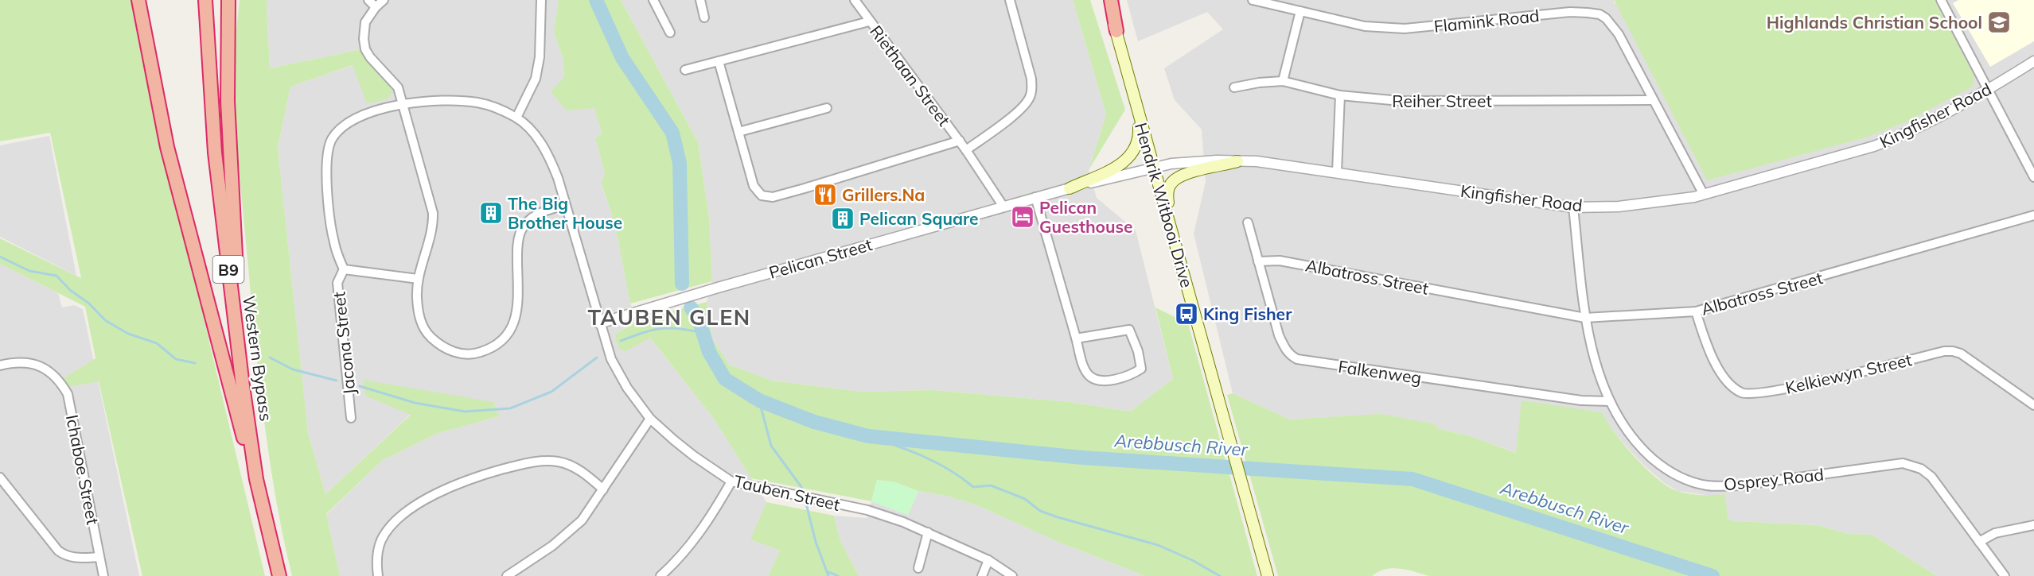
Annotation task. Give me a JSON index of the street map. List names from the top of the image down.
{
  "streets": {
    "highway": ["B9", "Western Bypass"],
    "main road": ["Hendrik Witbooi Drive"],
    "street": [
      "Flamink Road",
      "Riethaan Street",
      "Reiher Street",
      "Kingfisher Road",
      "Pelican Street",
      "Albatross Street",
      "Jacona Street",
      "Falkenweg",
      "Kelkiewyn Street",
      "Ichaboe Street",
      "Osprey Road",
      "Tauben Street"
    ]
  },
  "crossings": [
    ["Flamink Road", "Reiher Street"],
    ["Flamink Road", "Kingfisher Road"],
    ["Riethaan Street", "Pelican Street"],
    ["Kingfisher Road", "Hendrik Witbooi Drive"],
    ["Kingfisher Road", "Pelican Street"],
    ["Kingfisher Road", "Osprey Road"],
    ["Hendrik Witbooi Drive", "Pelican Street"],
    ["Pelican Street", "Tauben Street"],
    ["Albatross Street", "Falkenweg"],
    ["Albatross Street", "Kelkiewyn Street"],
    ["Albatross Street", "Osprey Road"],
    ["Jacona Street", "Tauben Street"],
    ["Falkenweg", "Osprey Road"]
  ],
  "districts": ["TAUBEN GLEN"],
  "water": ["Arebbusch River"],
  "places": {
    "school or university": ["Highlands Christian School"],
    "restaurant": ["Grillers.Na"],
    "building": ["The Big Brother House", "Pelican Square"],
    "hotel": ["Pelican Guesthouse"],
    "bus stop": ["King Fisher"]
  }
}
